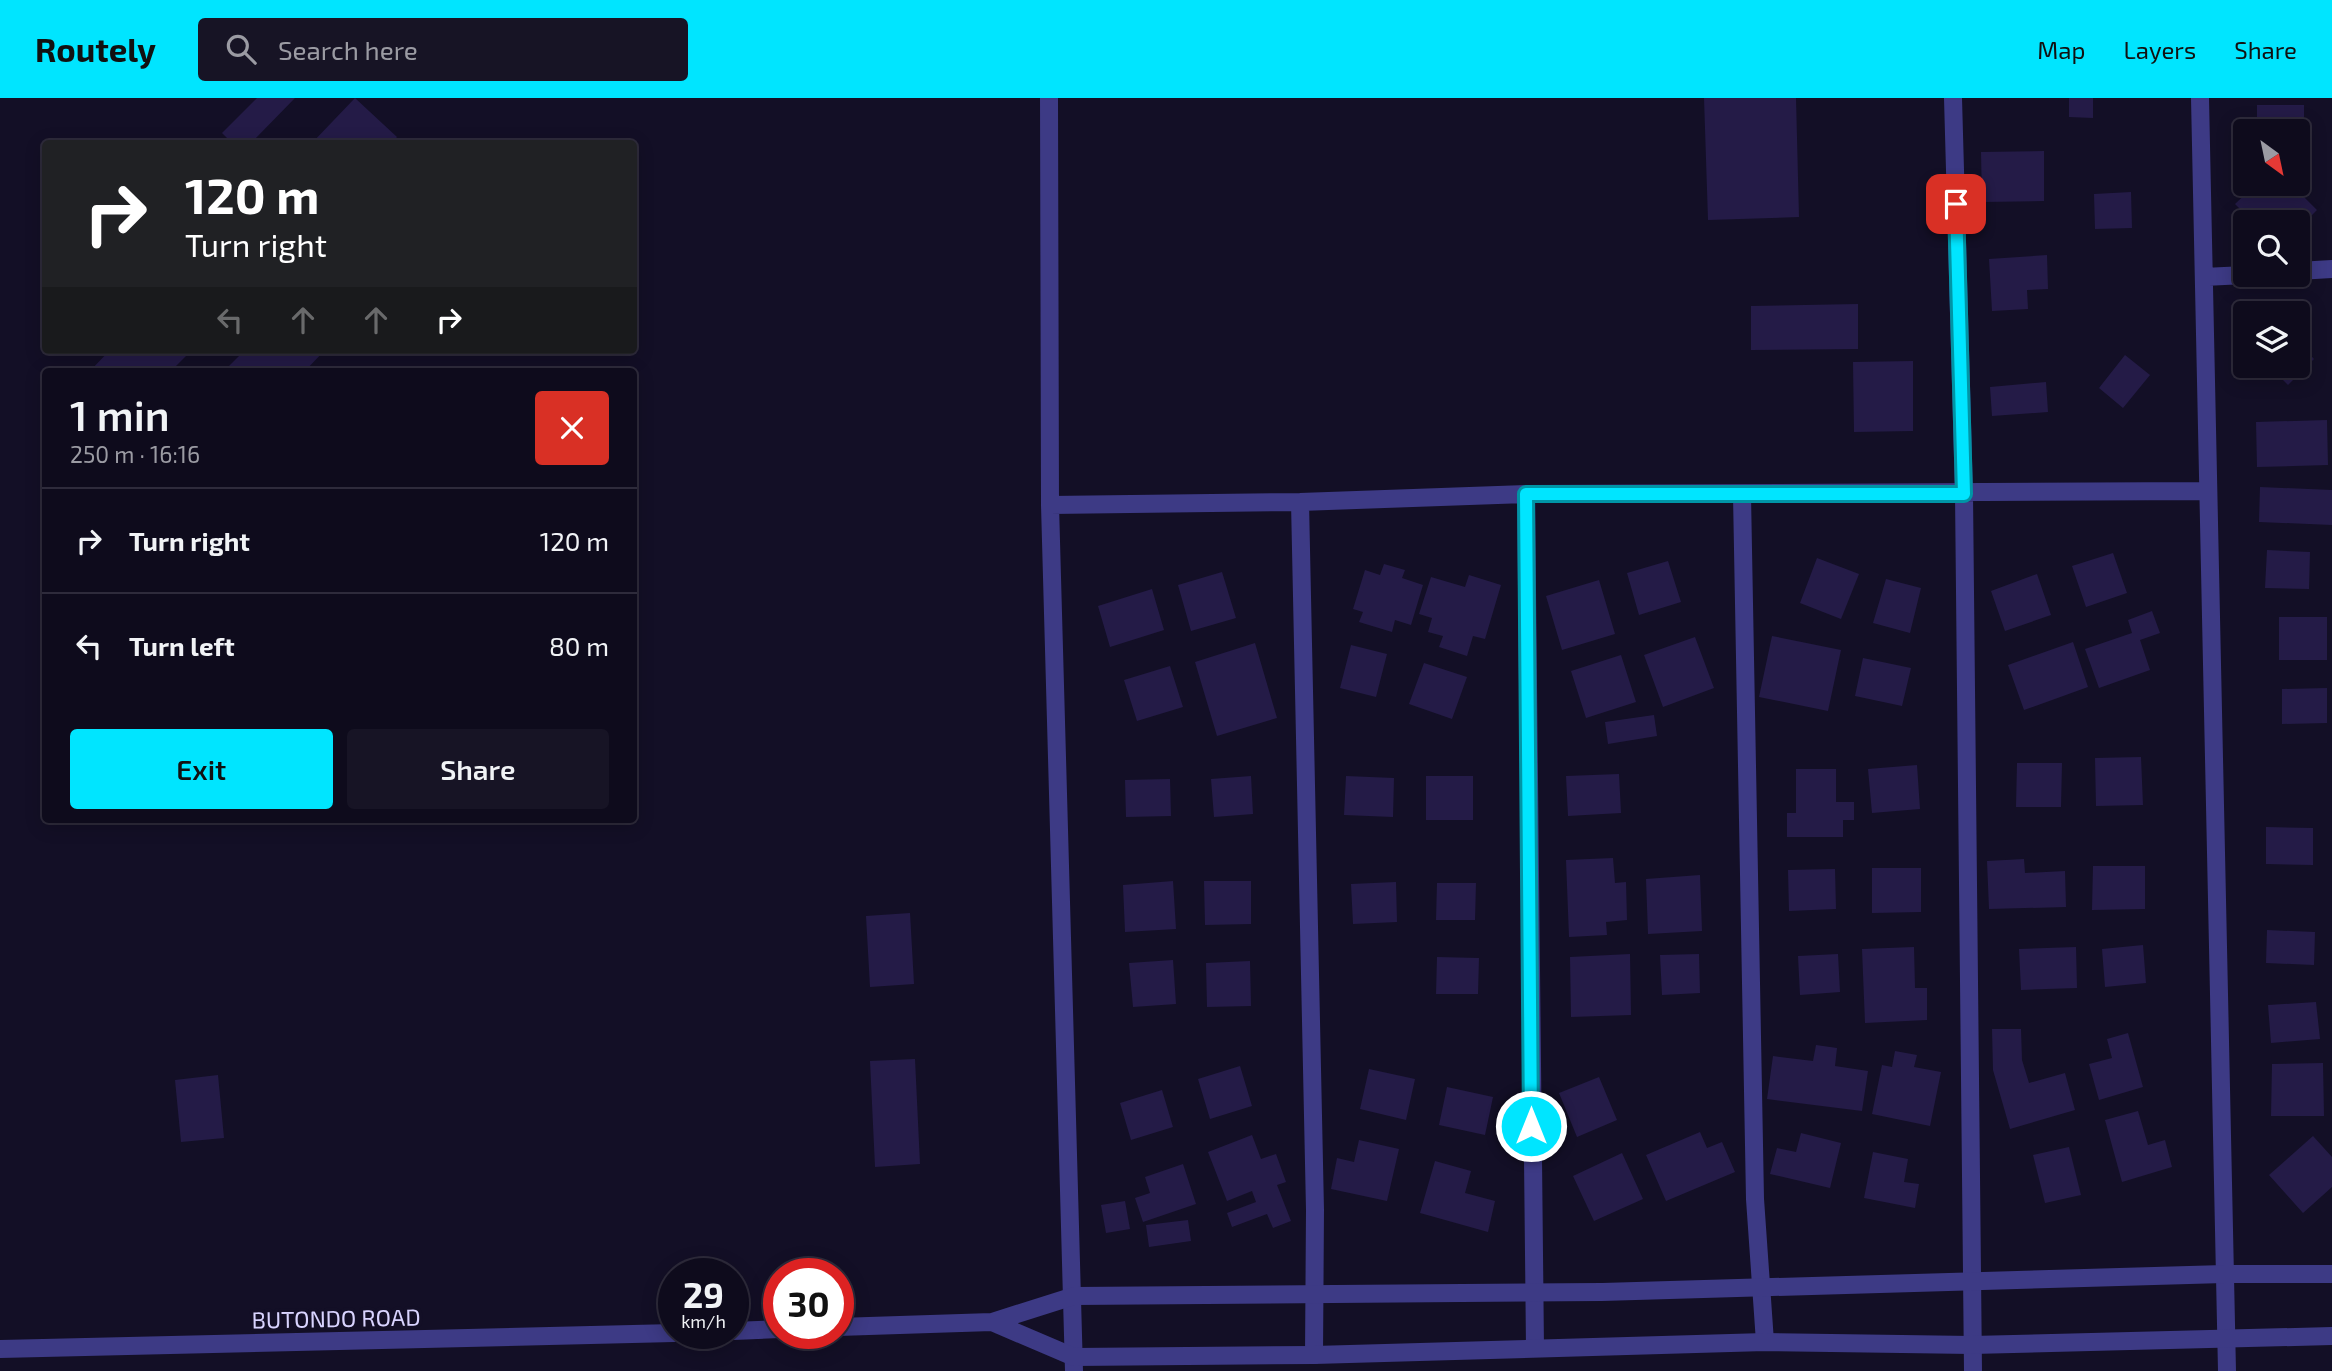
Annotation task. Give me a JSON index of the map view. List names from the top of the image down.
{
  "streets": {
    "street": ["BUTONDO ROAD"]
  },
  "north": "bottom right",
  "page": {
    "header": "Routely",
    "search": "Search here",
    "nav": ["Map", "Layers", "Share"],
    "turn": ["120 m", "Turn right"],
    "heading": ["1 min", "250 m · 16:16"],
    "list": [
      {
        "name": "Turn right",
        "value": "120 m"
      },
      {
        "name": "Turn left",
        "value": "80 m"
      }
    ],
    "buttons": ["Exit", "Share"],
    "speed": "29 km/h",
    "limit": "30"
  }
}
